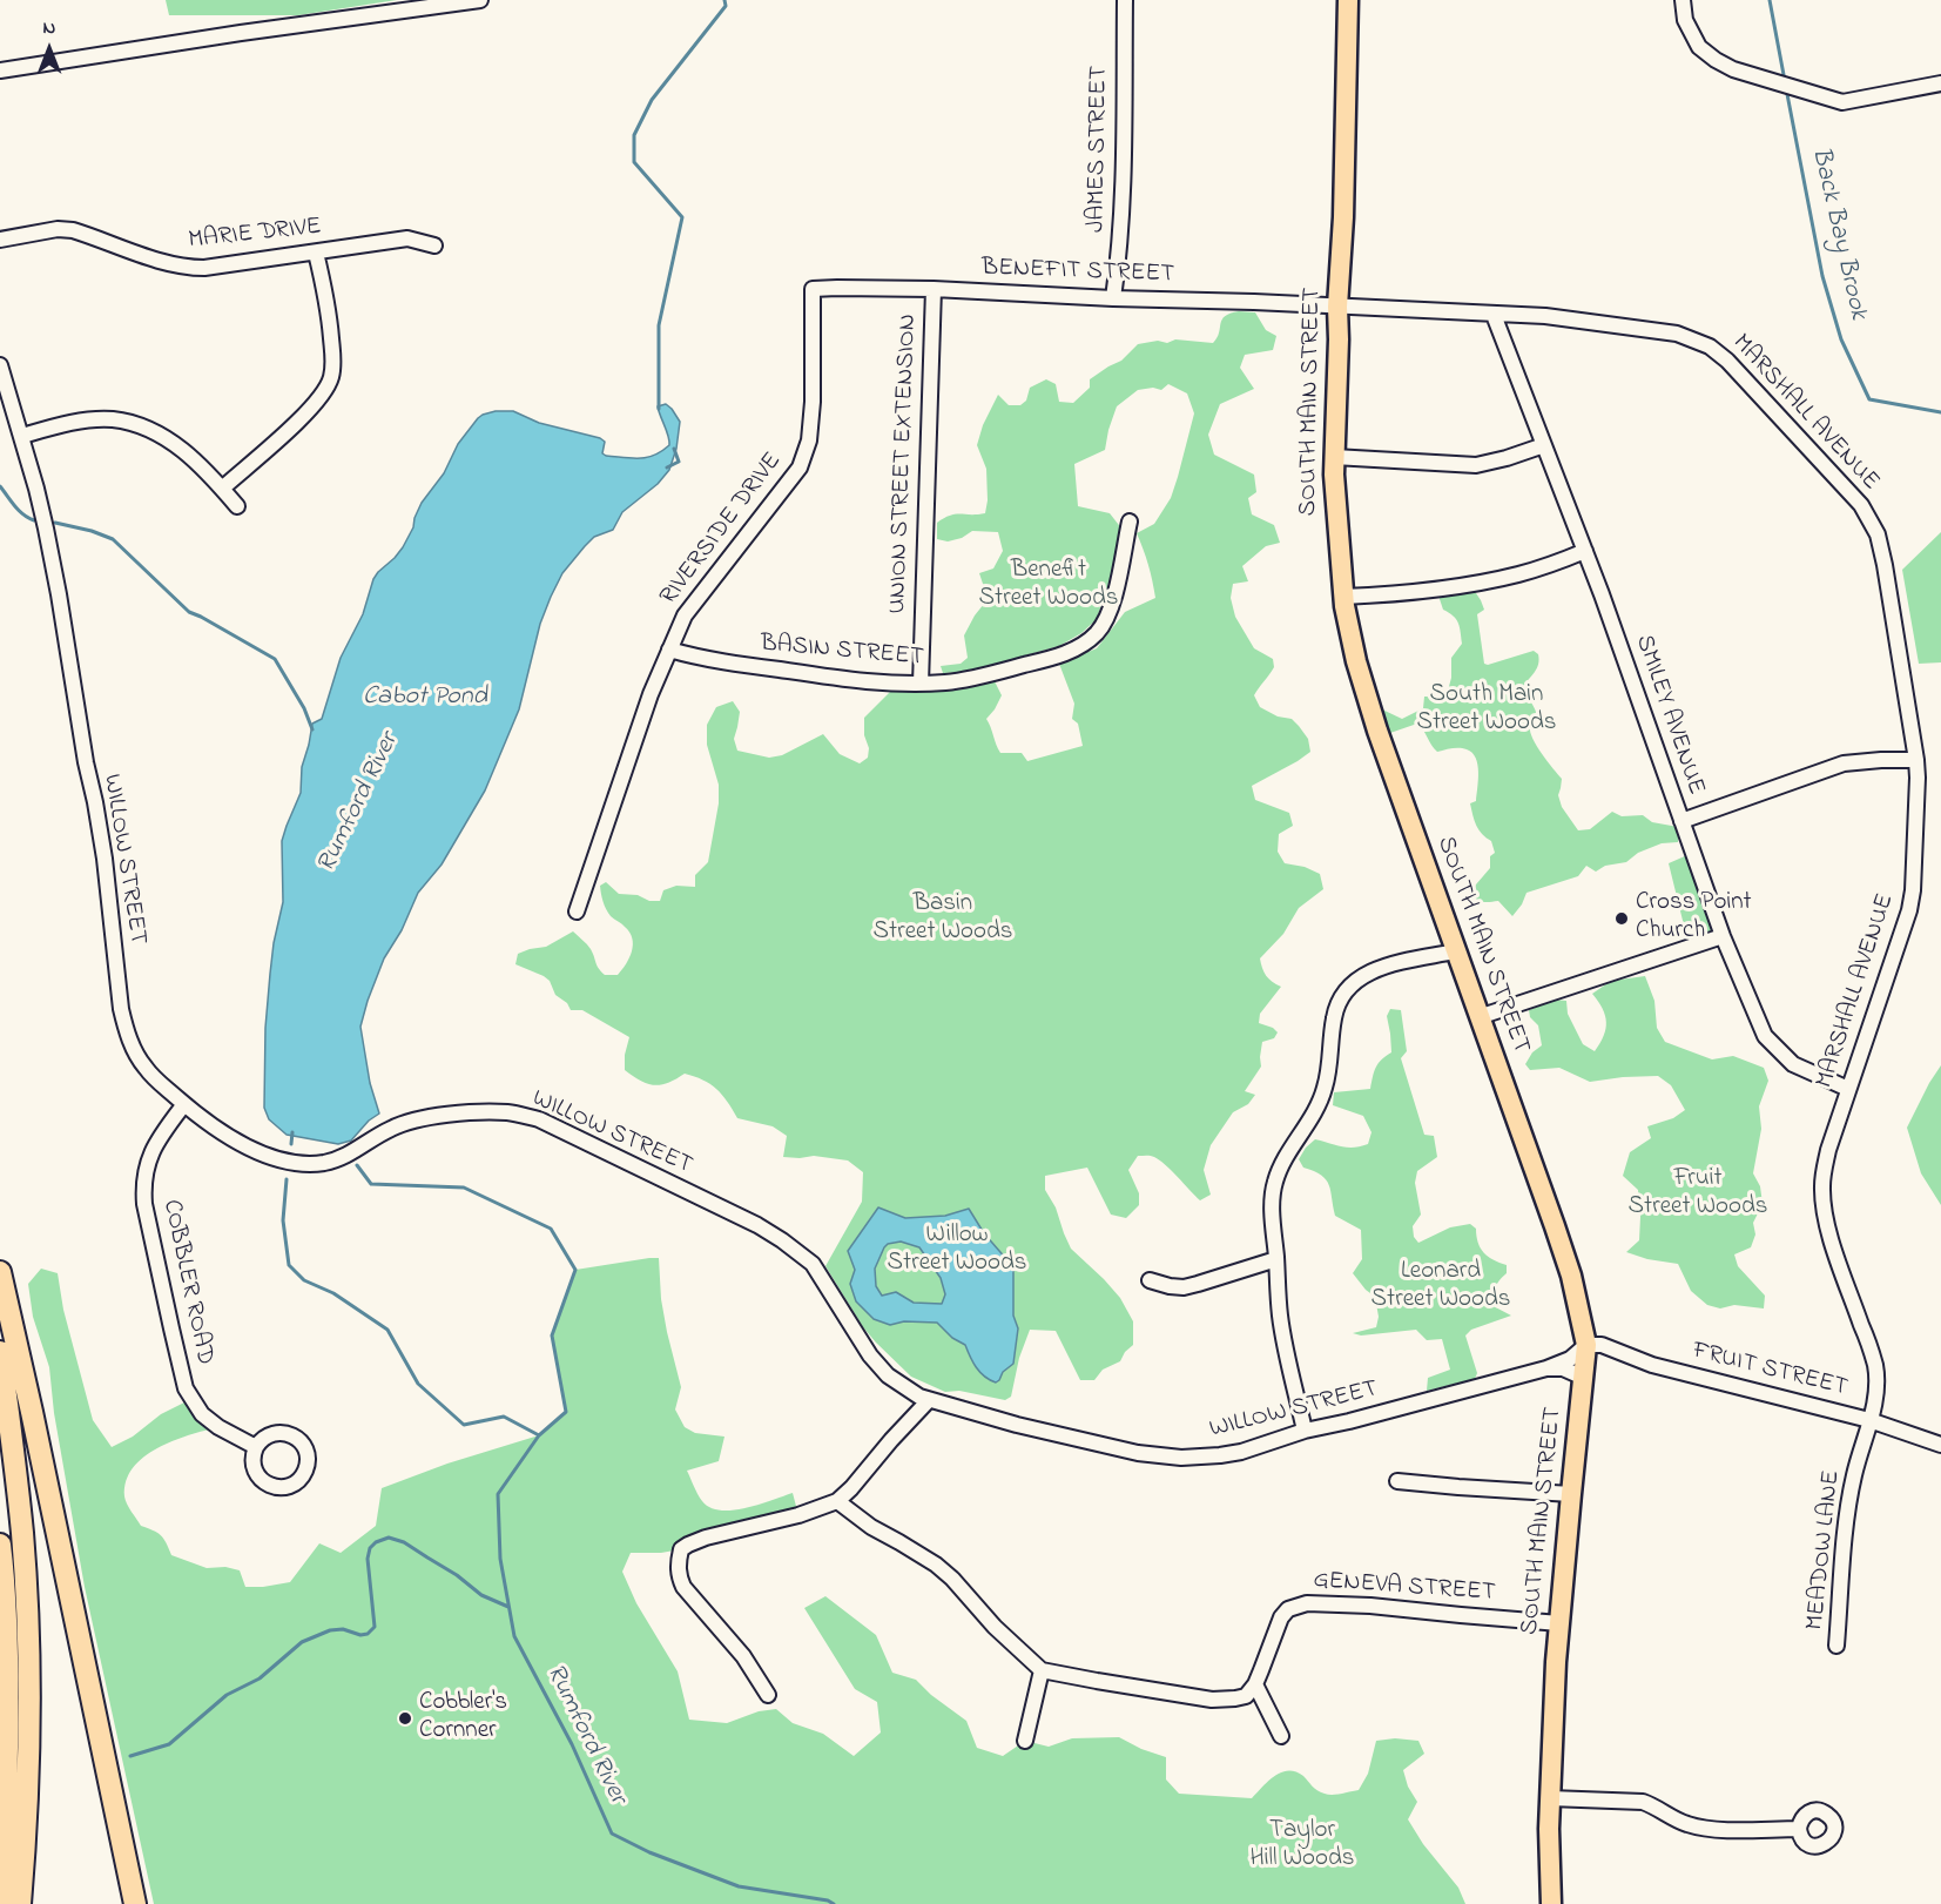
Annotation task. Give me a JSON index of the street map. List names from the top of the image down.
{
  "streets": {
    "main road": ["SOUTH MAIN STREET"],
    "street": [
      "JAMES STREET",
      "MARIE DRIVE",
      "BENEFIT STREET",
      "MARSHALL AVENUE",
      "UNION STREET EXTENSION",
      "RIVERSIDE DRIVE",
      "BASIN STREET",
      "SMILEY AVENUE",
      "WILLOW STREET",
      "COBBLER ROAD",
      "FRUIT STREET",
      "MEADOW LANE",
      "GENEVA STREET"
    ]
  },
  "crossings": [
    ["JAMES STREET", "BENEFIT STREET"],
    ["BENEFIT STREET", "SOUTH MAIN STREET"],
    ["BENEFIT STREET", "MARSHALL AVENUE"],
    ["BENEFIT STREET", "UNION STREET EXTENSION"],
    ["BENEFIT STREET", "RIVERSIDE DRIVE"],
    ["BENEFIT STREET", "SMILEY AVENUE"],
    ["SOUTH MAIN STREET", "WILLOW STREET"],
    ["SOUTH MAIN STREET", "FRUIT STREET"],
    ["SOUTH MAIN STREET", "GENEVA STREET"],
    ["MARSHALL AVENUE", "SMILEY AVENUE"],
    ["MARSHALL AVENUE", "FRUIT STREET"],
    ["MARSHALL AVENUE", "MEADOW LANE"],
    ["UNION STREET EXTENSION", "BASIN STREET"],
    ["RIVERSIDE DRIVE", "BASIN STREET"],
    ["WILLOW STREET", "COBBLER ROAD"],
    ["WILLOW STREET", "FRUIT STREET"],
    ["FRUIT STREET", "MEADOW LANE"]
  ],
  "water": ["Back Bay Brook", "Cabot Pond", "Rumford River"],
  "parks": [
    "Benefit Street Woods",
    "South Main Street Woods",
    "Basin Street Woods",
    "Fruit Street Woods",
    "Willow Street Woods",
    "Leonard Street Woods",
    "Taylor Hill Woods"
  ],
  "places": ["Cross Point Church", "Cobbler's Cornner"],
  "north": "top"
}
